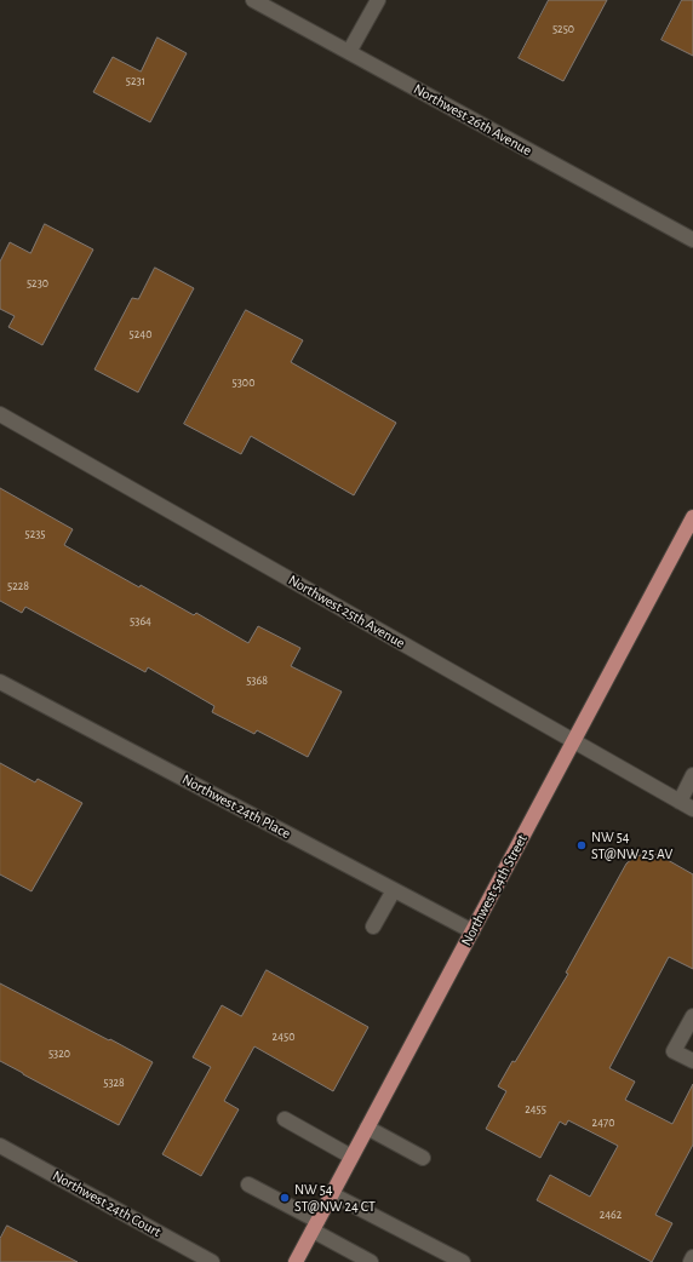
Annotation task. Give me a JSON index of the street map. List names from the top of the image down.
{
  "streets": {
    "main road": ["Northwest 54th Street"],
    "street": [
      "Northwest 26th Avenue",
      "Northwest 25th Avenue",
      "Northwest 24th Place",
      "Northwest 24th Court"
    ]
  },
  "crossings": [
    ["Northwest 25th Avenue", "Northwest 54th Street"],
    ["Northwest 24th Place", "Northwest 54th Street"]
  ],
  "places": ["NW 54 ST@NW 25 AV", "NW 54 ST@NW 24 CT"],
  "house_numbers": [
    "5250",
    "5231",
    "5230",
    "5240",
    "5300",
    "5235",
    "5228",
    "5364",
    "5368",
    "2450",
    "5320",
    "5328",
    "2455",
    "2470",
    "2462"
  ]
}
